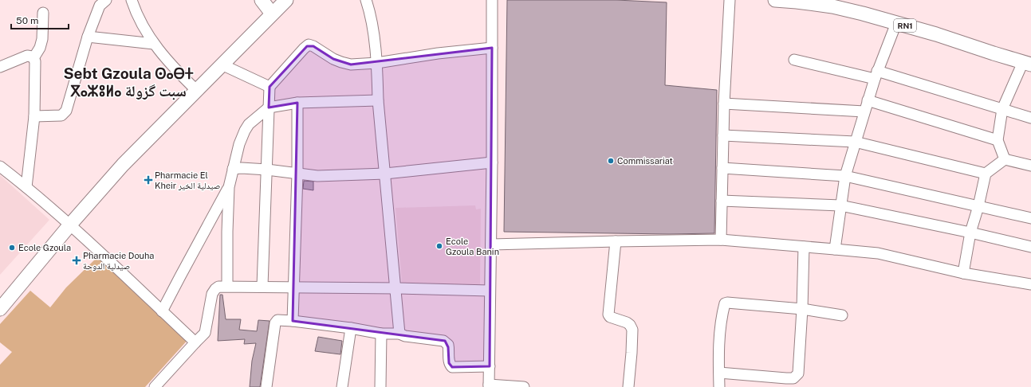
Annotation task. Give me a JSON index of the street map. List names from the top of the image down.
{
  "streets": {
    "main road": ["RN1"]
  },
  "districts": ["Sebt Gzoula ⵙⴰⴱⵜ ⴳⴰⵣⵓⵍⴰ سبت گزولة"],
  "places": {
    "other": ["Commissariat", "Ecole Gzoula Banin", "Ecole Gzoula"],
    "health": ["Pharmacie El Kheir صيدلية الخير", "Pharmacie Douha صيدلية الدوحة"]
  },
  "scale_bar": "50 m"
}
